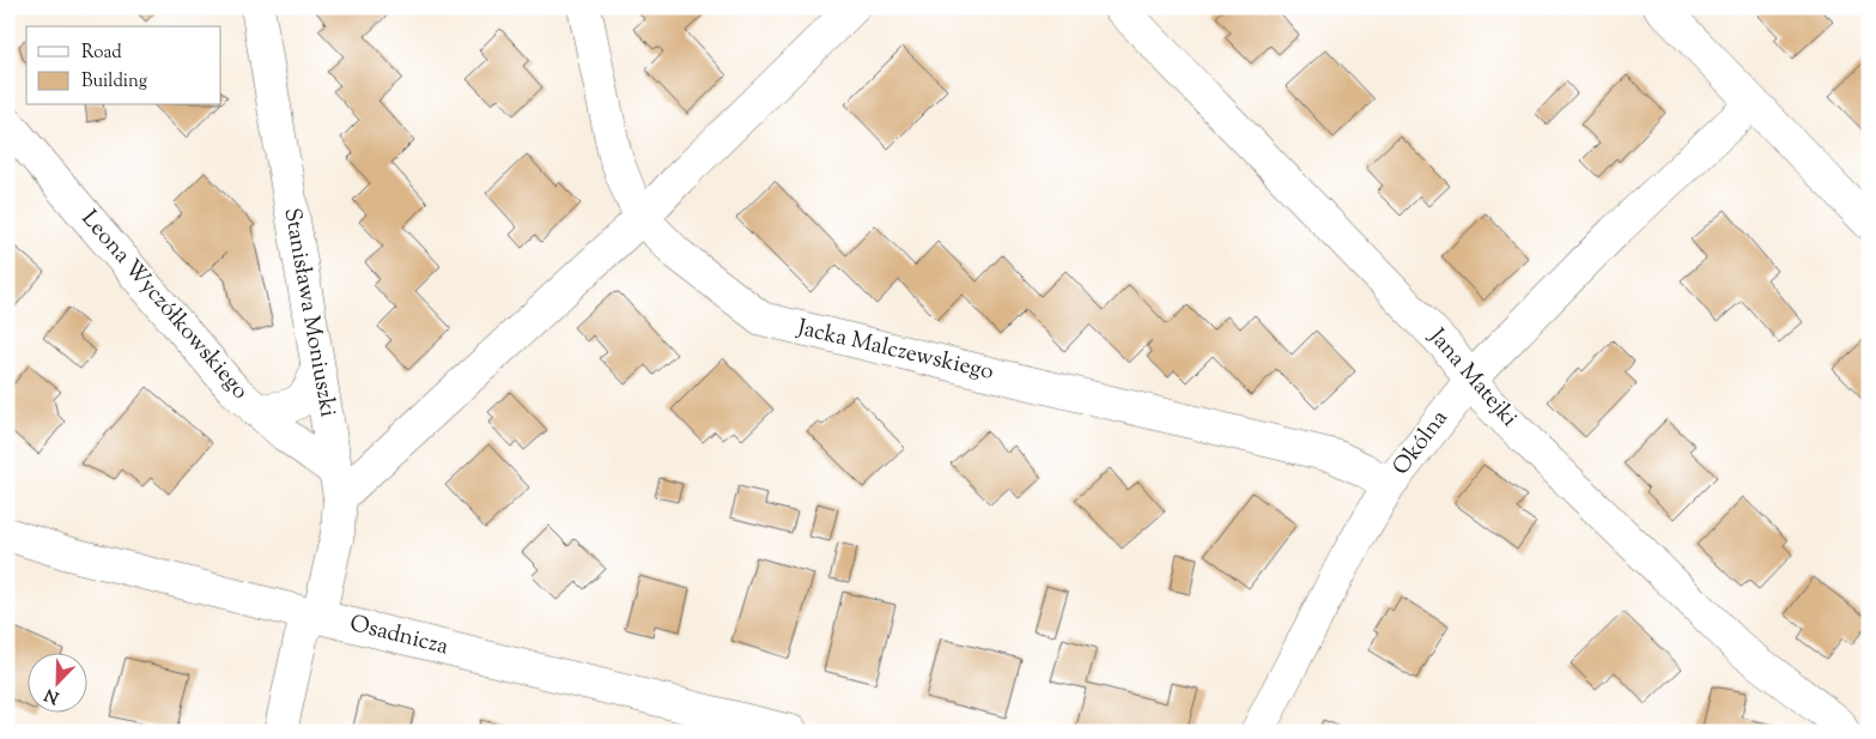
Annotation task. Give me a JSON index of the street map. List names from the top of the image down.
{
  "streets": {
    "street": [
      "Leona Wyczółkowskiego",
      "Stanisława Moniuszki",
      "Jacka Malczewskiego",
      "Jana Matejki",
      "Okólna",
      "Osadnicza"
    ]
  },
  "crossings": [
    ["Leona Wyczółkowskiego", "Stanisława Moniuszki"],
    ["Stanisława Moniuszki", "Osadnicza"],
    ["Jacka Malczewskiego", "Okólna"],
    ["Jana Matejki", "Okólna"]
  ],
  "legend": ["Road", "Building"],
  "north": "bottom left"
}
